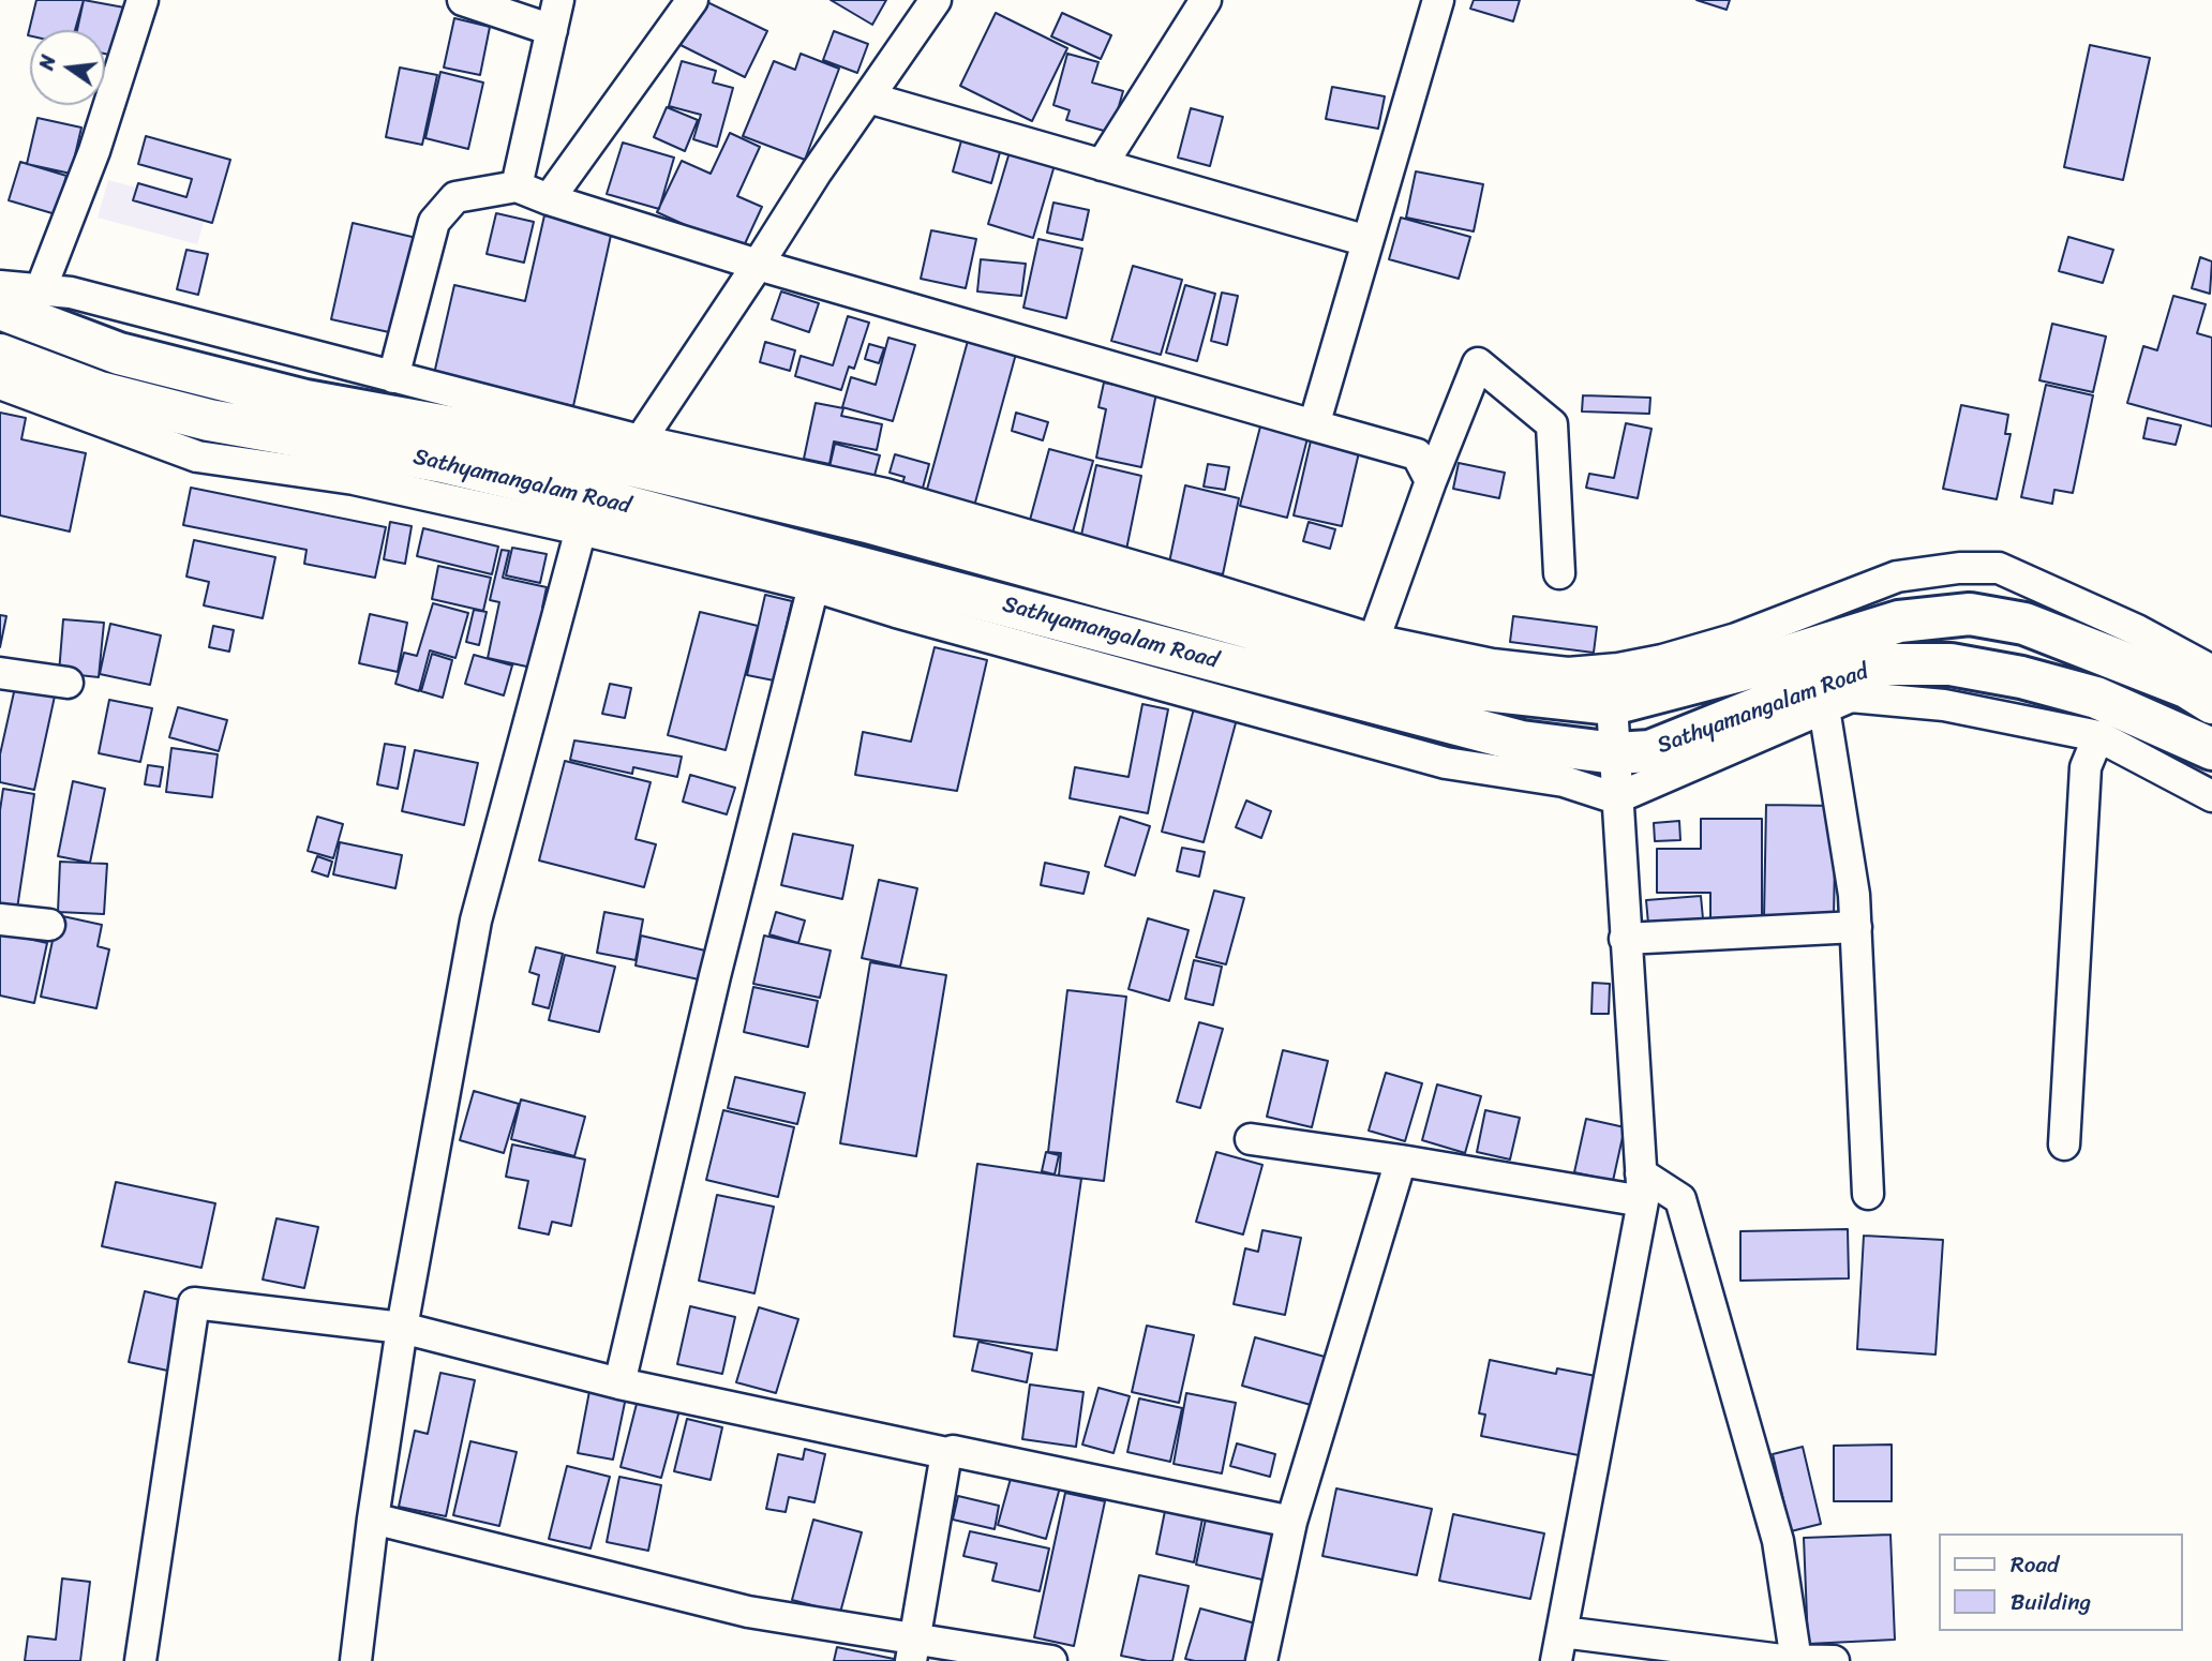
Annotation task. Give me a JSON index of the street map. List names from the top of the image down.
{
  "streets": {
    "highway": ["Sathyamangalam Road"]
  },
  "legend": ["Road", "Building"],
  "north": "left"
}
